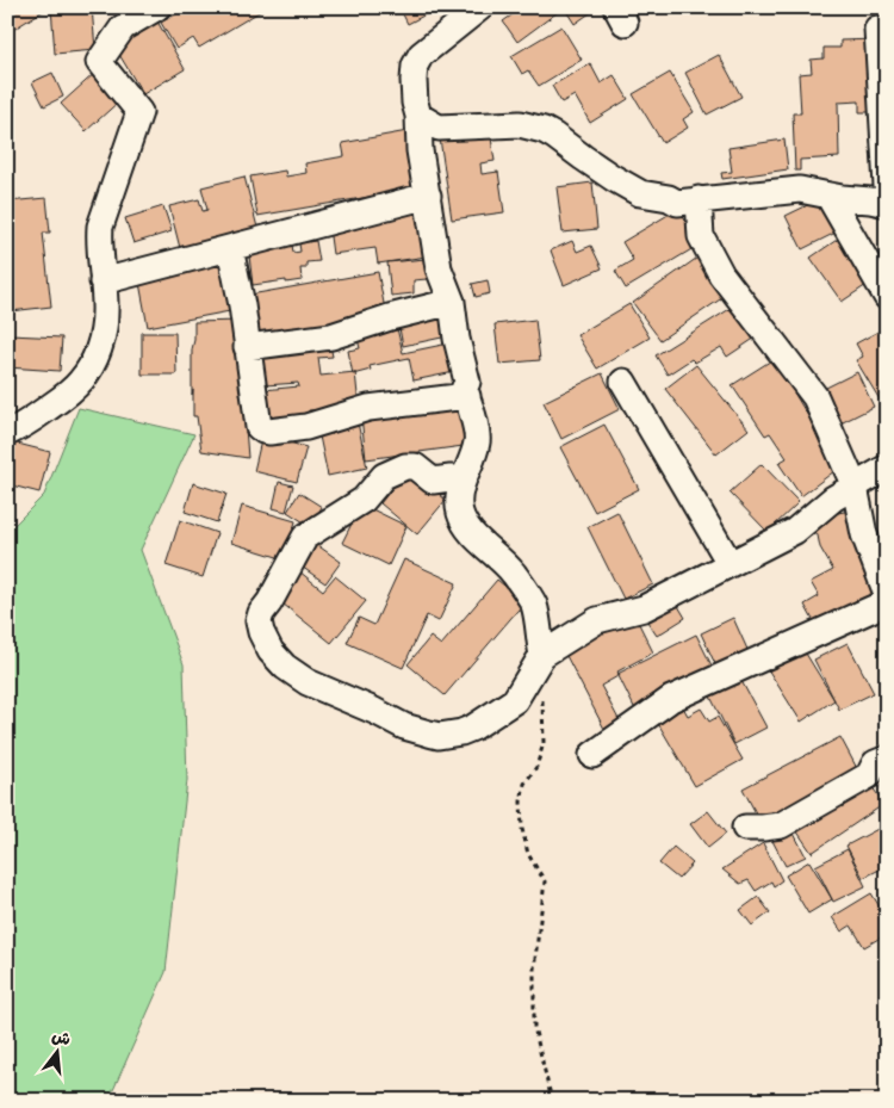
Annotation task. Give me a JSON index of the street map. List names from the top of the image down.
{
  "north": "top"
}
